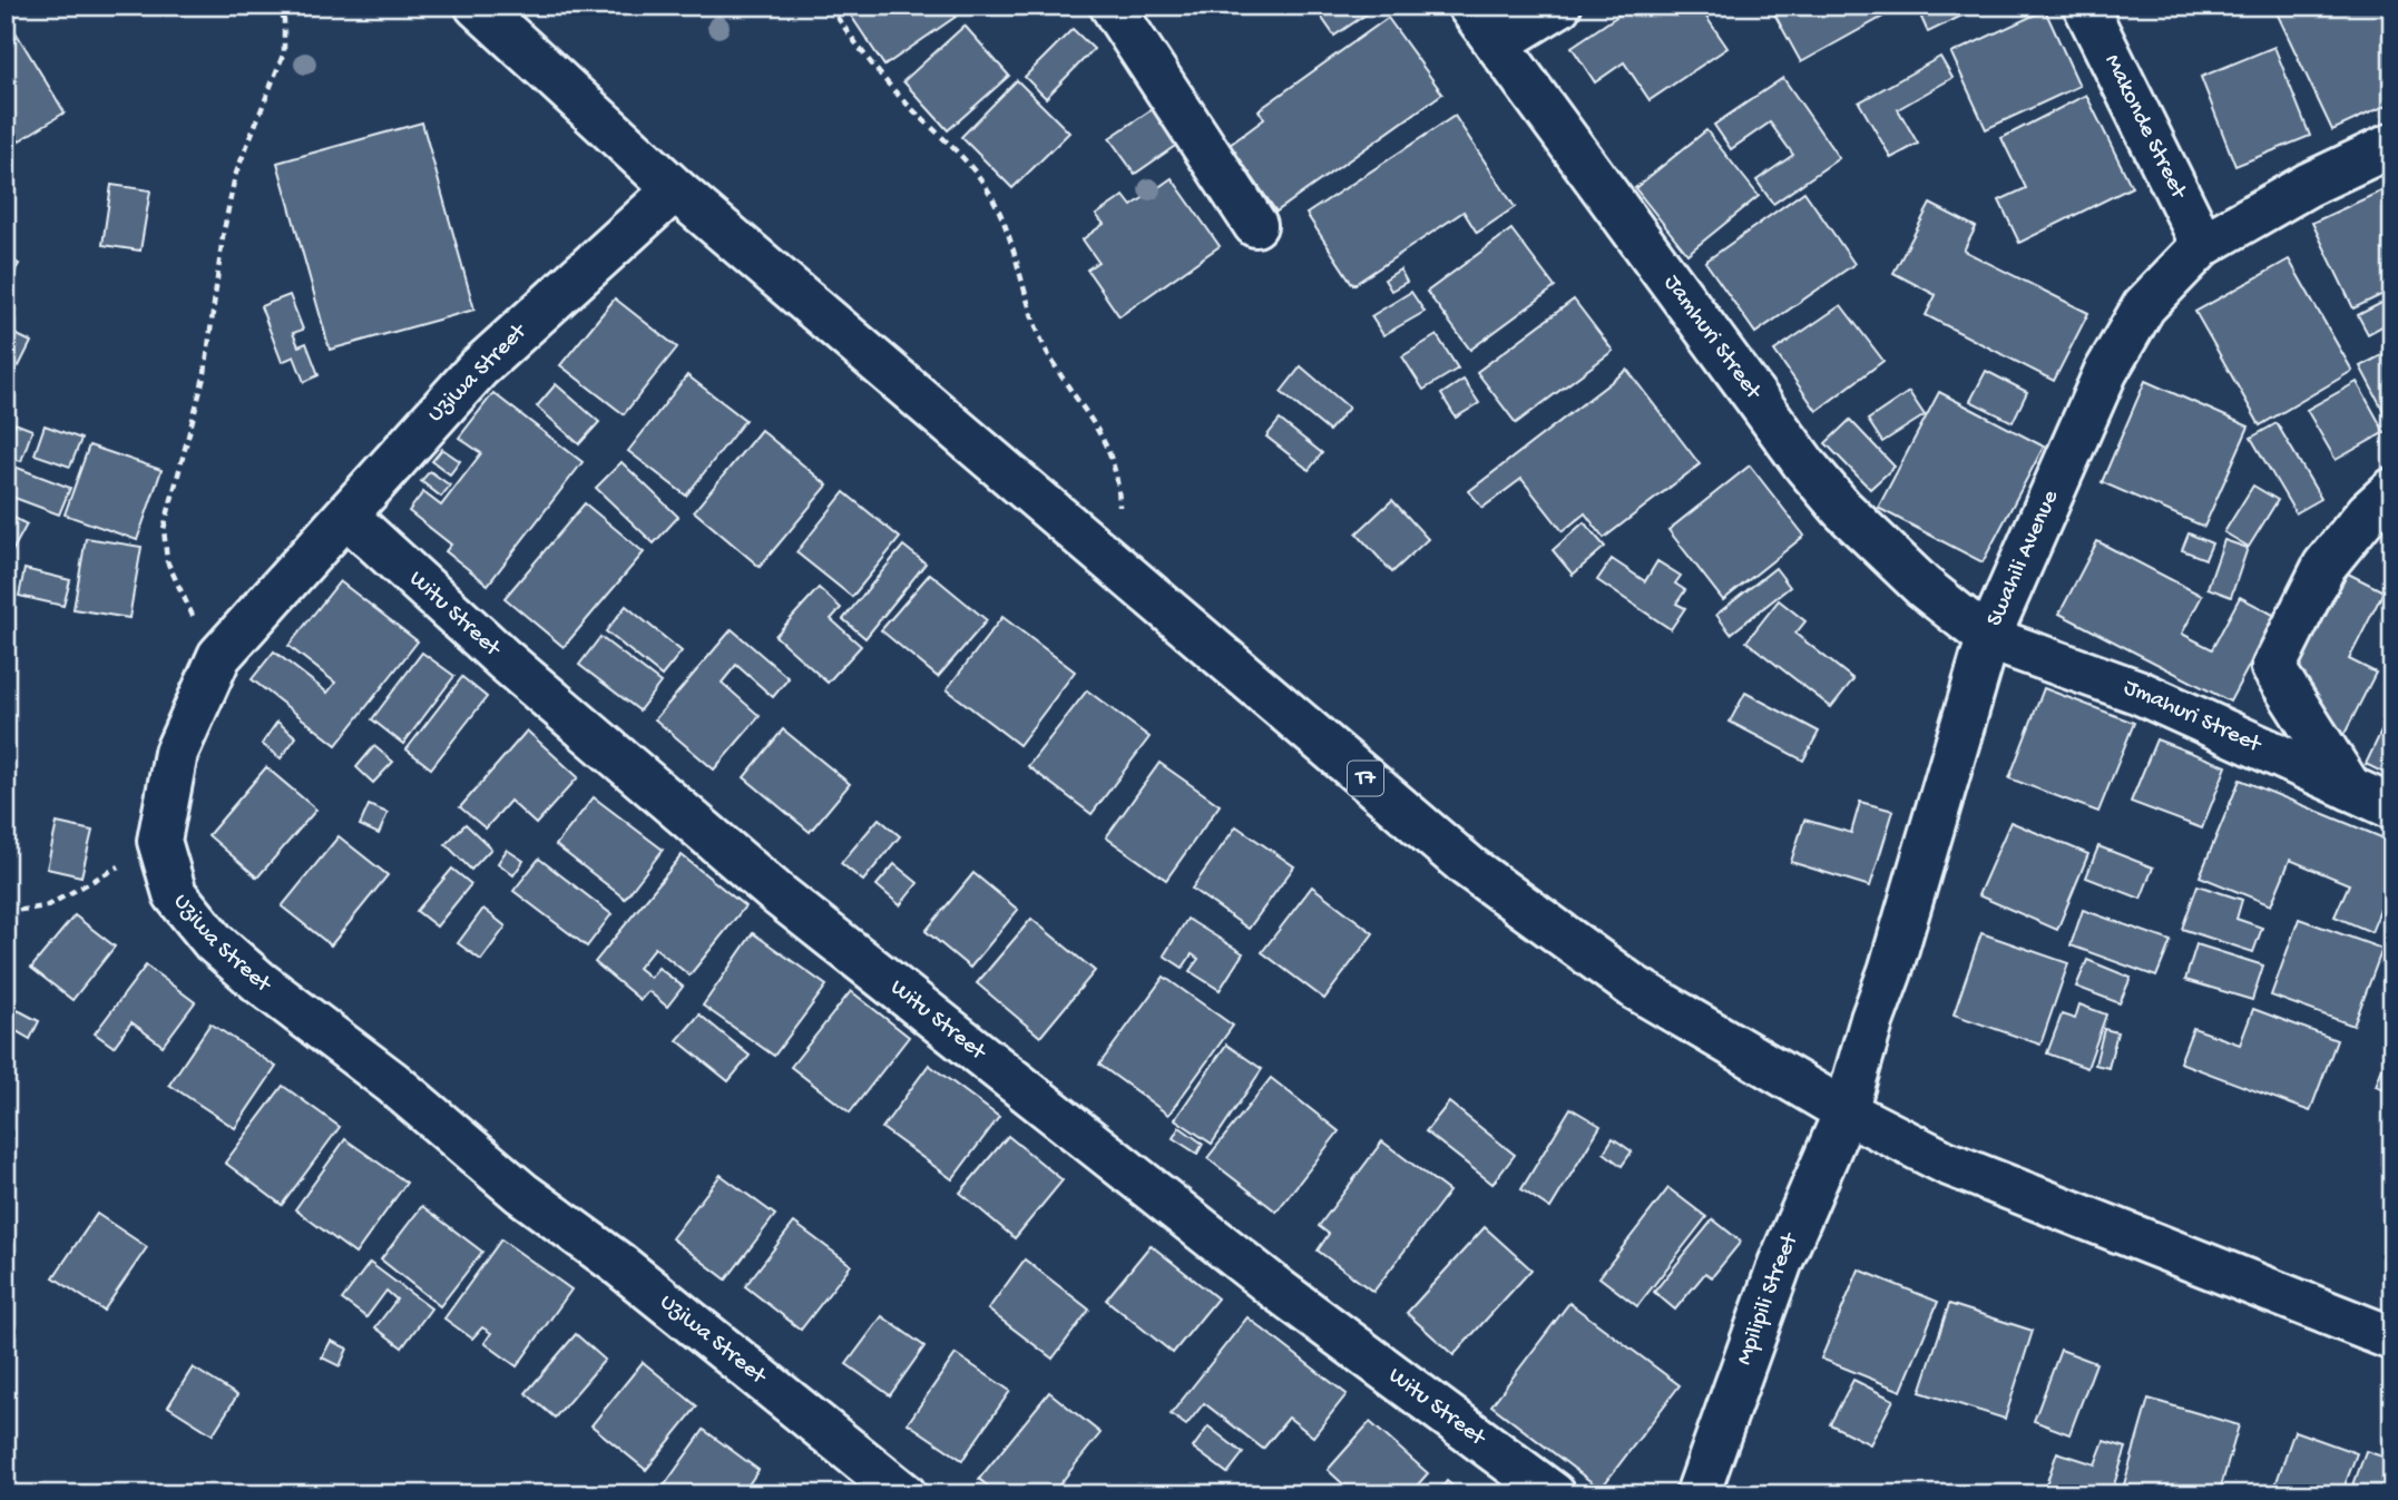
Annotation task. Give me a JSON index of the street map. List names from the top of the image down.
{
  "streets": {
    "main road": [
      "Makonde Street",
      "Jamhuri Street",
      "Uziwa Street",
      "Swahili Avenue",
      "Witu Street",
      "Jmahuri Street",
      "T7",
      "Mpilipili Street"
    ]
  },
  "crossings": [
    ["Makonde Street", "Swahili Avenue"],
    ["Jamhuri Street", "Swahili Avenue"],
    ["Jamhuri Street", "Jmahuri Street"],
    ["Uziwa Street", "Witu Street"],
    ["Uziwa Street", "T7"],
    ["Swahili Avenue", "Jmahuri Street"],
    ["Swahili Avenue", "T7"],
    ["Swahili Avenue", "Mpilipili Street"],
    ["T7", "Mpilipili Street"]
  ]
}
